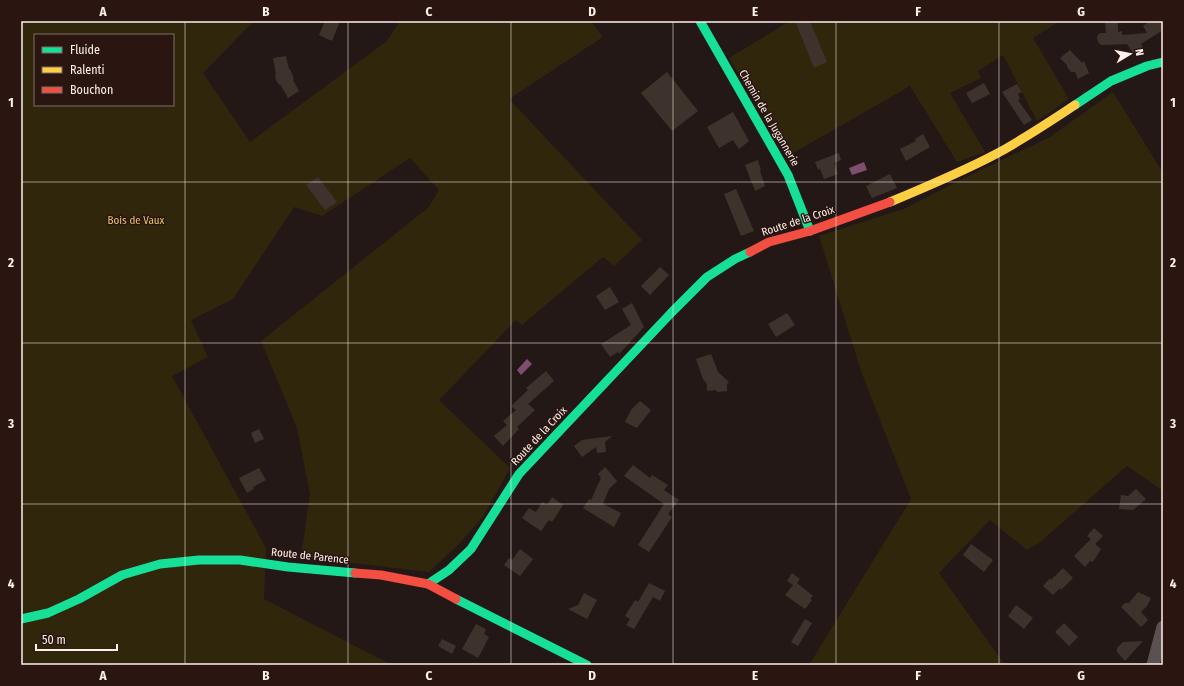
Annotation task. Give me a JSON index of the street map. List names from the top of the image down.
{
  "streets": {
    "street": ["Chemin de la Jugannerie", "Route de la Croix", "Route de Parence"]
  },
  "crossings": [
    ["Chemin de la Jugannerie", "Route de la Croix"],
    ["Route de la Croix", "Route de Parence"]
  ],
  "parks": ["Bois de Vaux"],
  "legend": ["Fluide", "Ralenti", "Bouchon"],
  "scale_bar": "50 m",
  "north": "right",
  "grid": {
    "columns": [
      "A",
      "B",
      "C",
      "D",
      "E",
      "F",
      "G"
    ],
    "rows": [
      "1",
      "2",
      "3",
      "4"
    ]
  }
}
